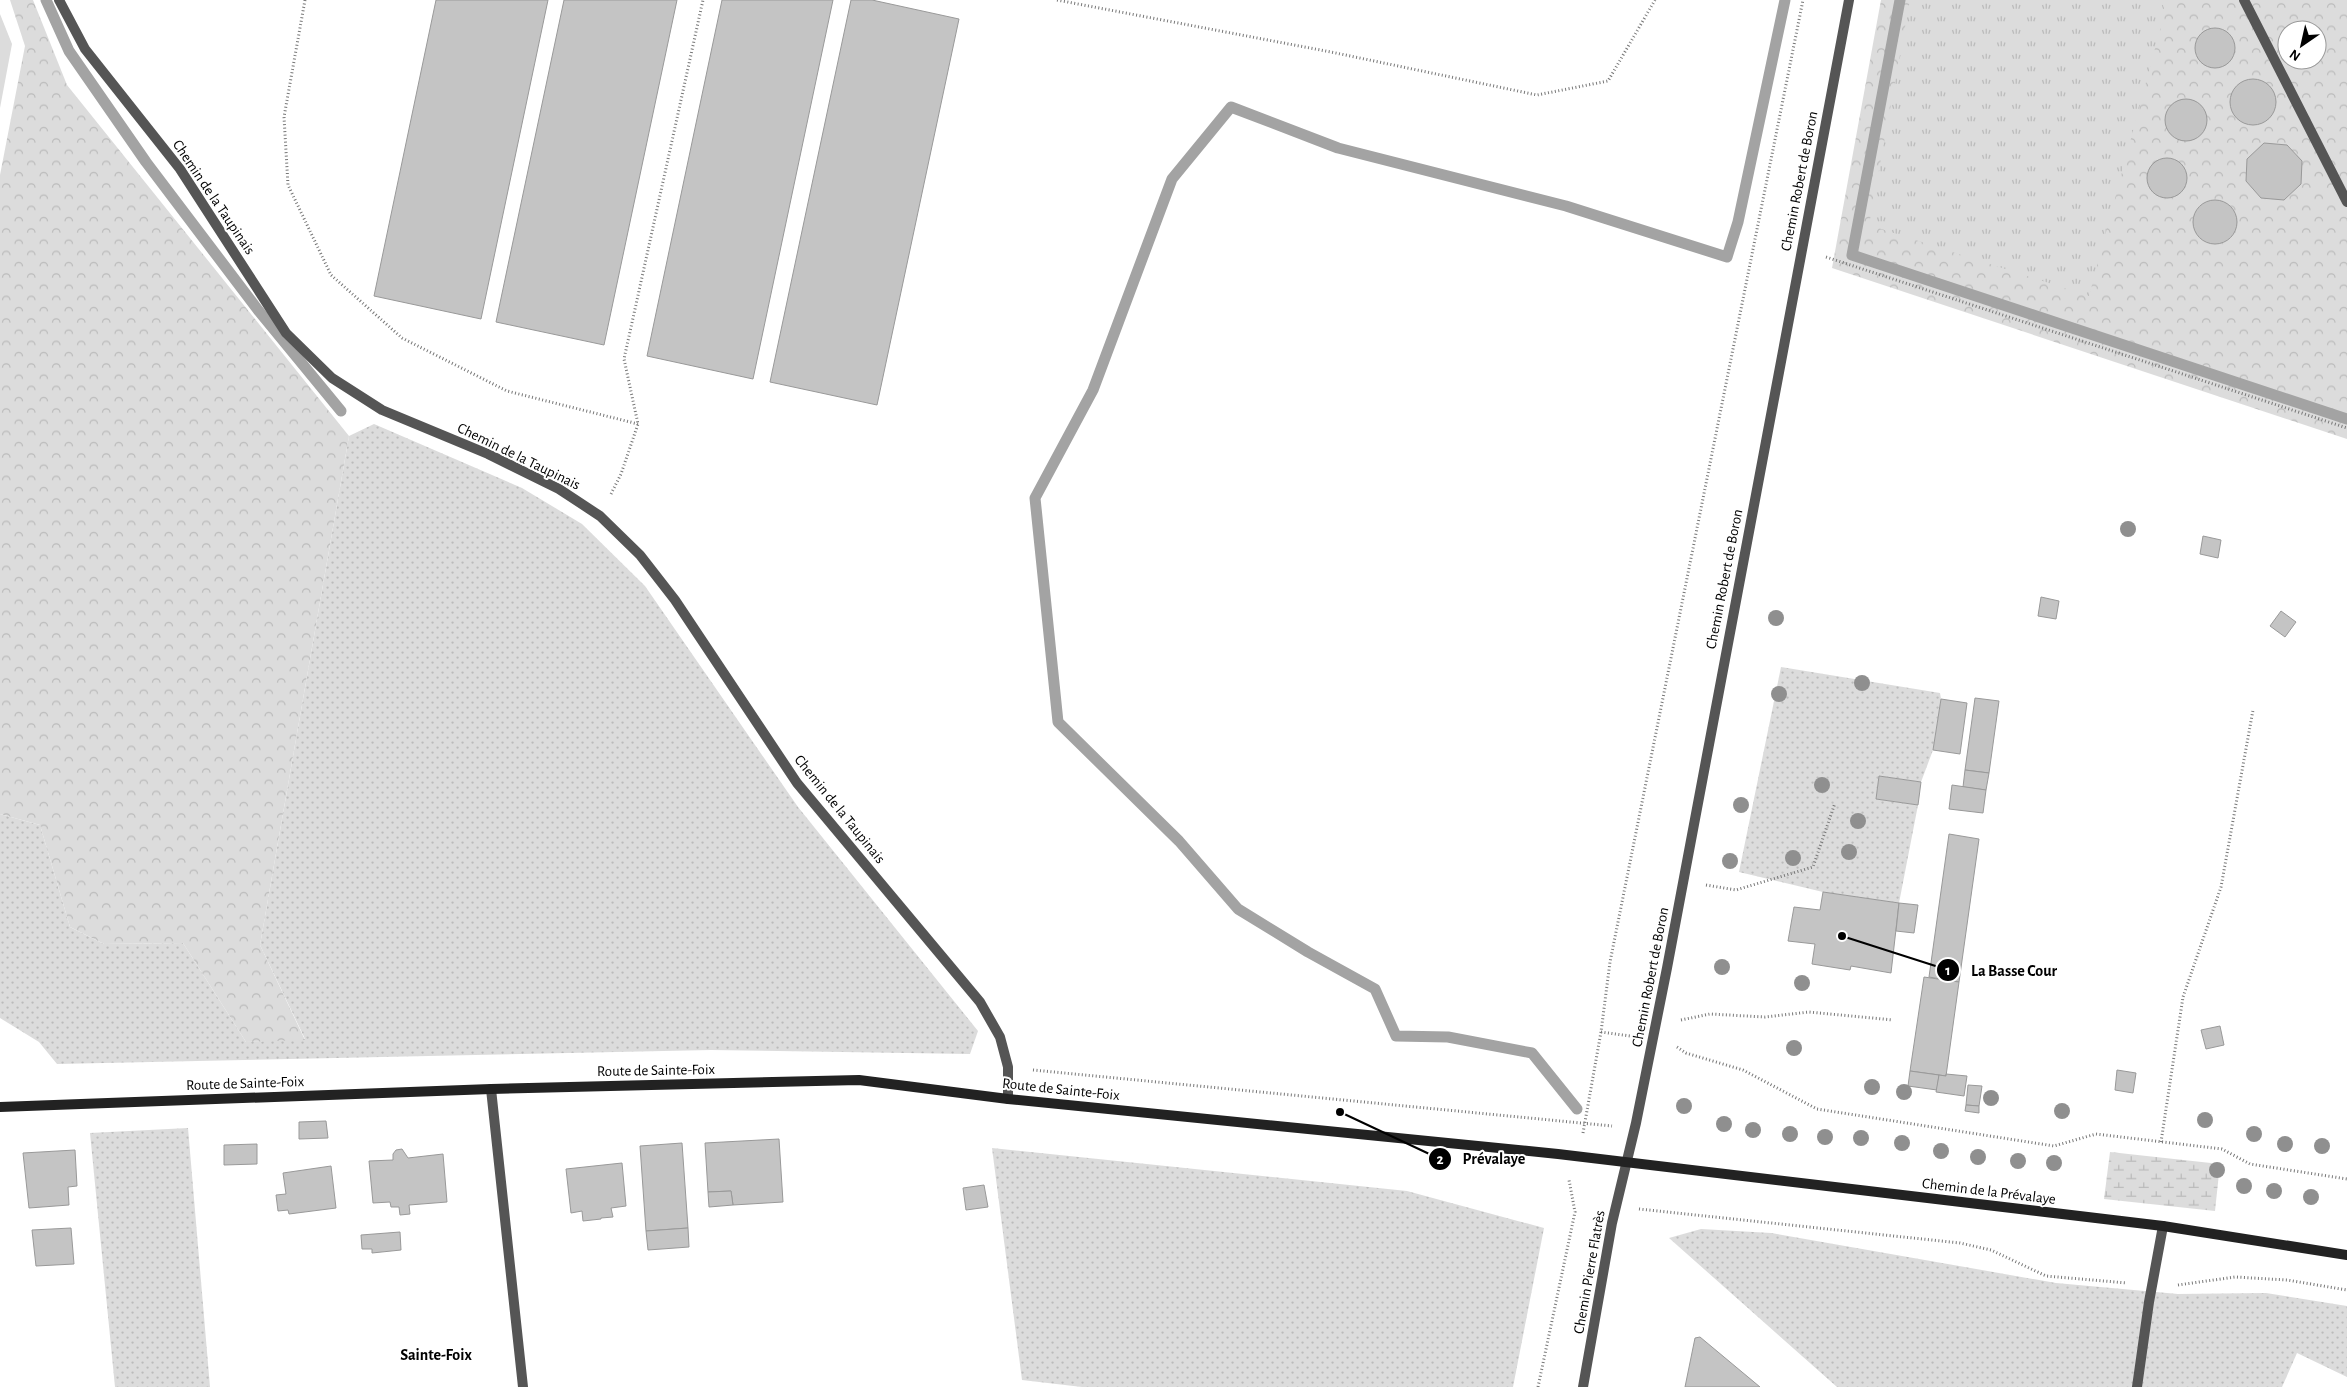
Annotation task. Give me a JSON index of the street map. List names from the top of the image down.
{
  "streets": {
    "street": [
      "Chemin Robert de Boron",
      "Chemin de la Taupinais",
      "Route de Sainte-Foix",
      "Chemin de la Prévalaye",
      "Chemin Pierre Flatrès"
    ]
  },
  "crossings": [
    ["Chemin Robert de Boron", "Route de Sainte-Foix"],
    ["Chemin Robert de Boron", "Chemin de la Prévalaye"],
    ["Chemin Robert de Boron", "Chemin Pierre Flatrès"],
    ["Chemin de la Taupinais", "Route de Sainte-Foix"],
    ["Route de Sainte-Foix", "Chemin de la Prévalaye"],
    ["Route de Sainte-Foix", "Chemin Pierre Flatrès"],
    ["Chemin de la Prévalaye", "Chemin Pierre Flatrès"]
  ],
  "districts": ["Sainte-Foix"],
  "places": ["La Basse Cour", "Prévalaye"],
  "north": "bottom left"
}
